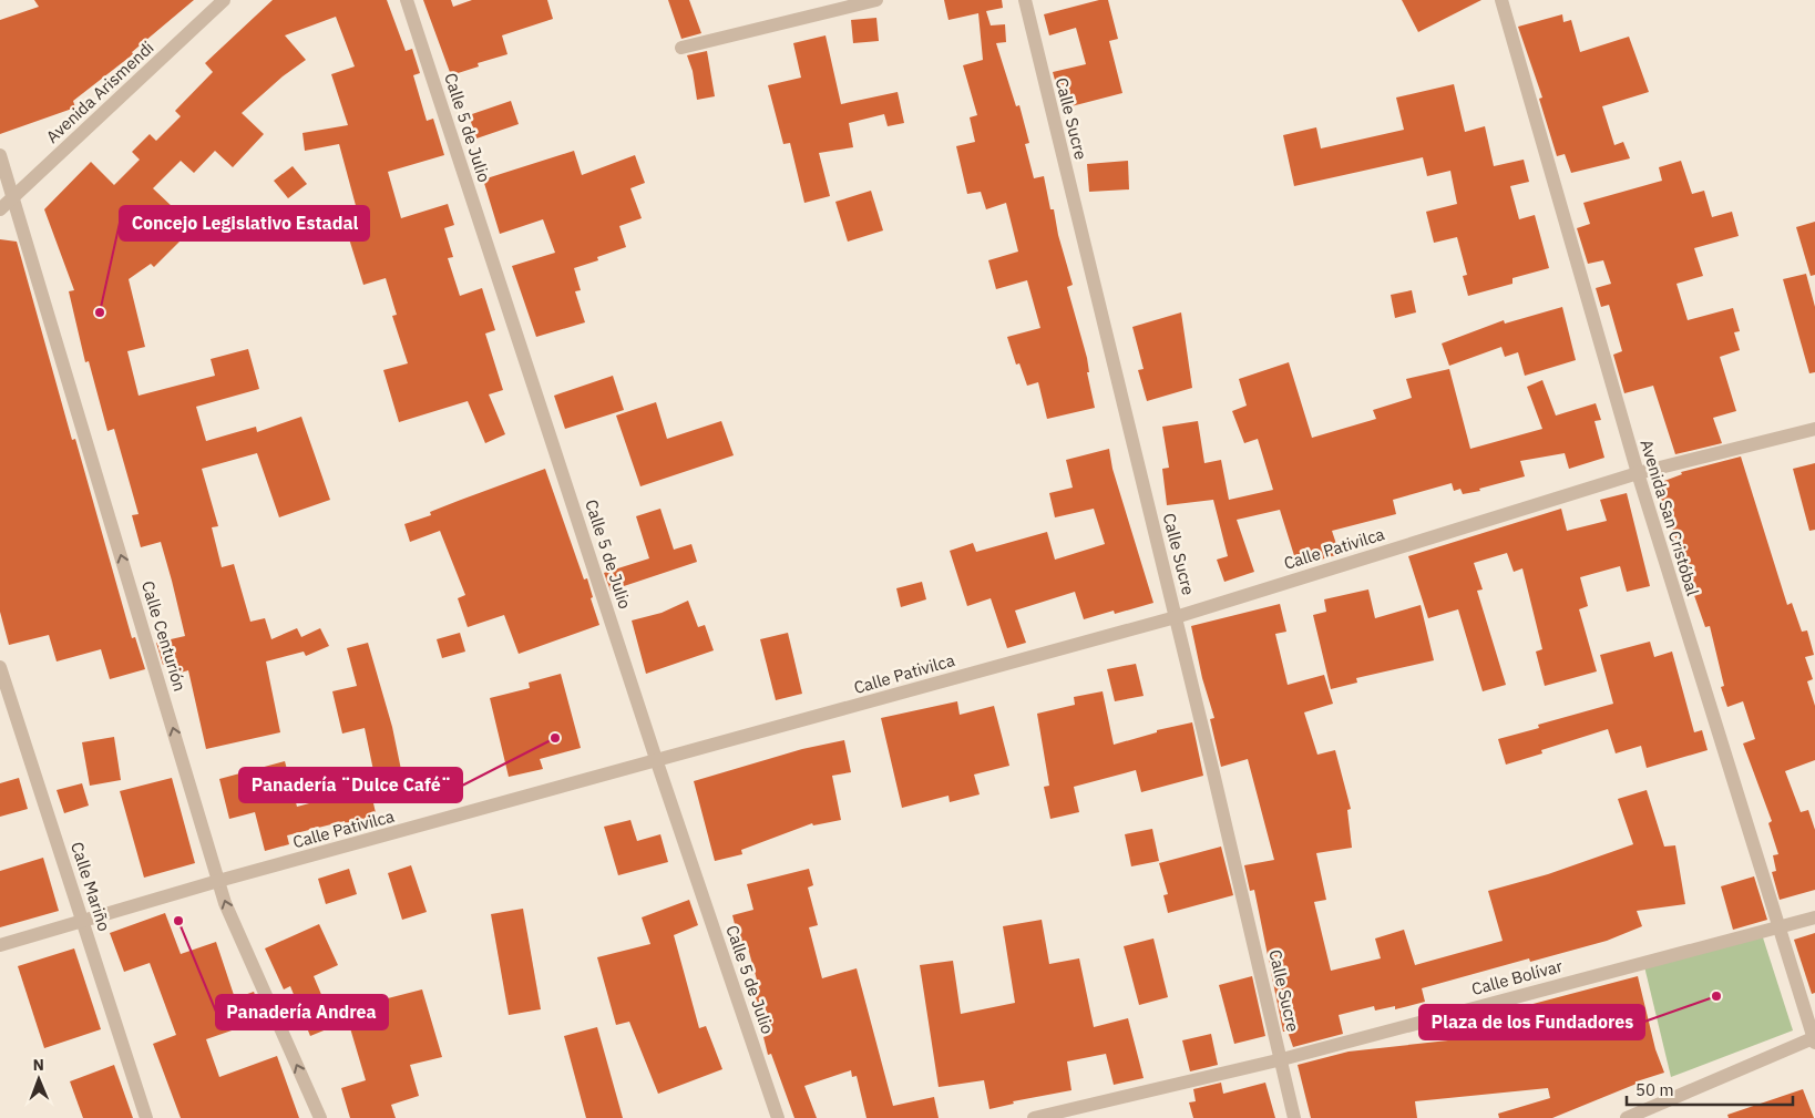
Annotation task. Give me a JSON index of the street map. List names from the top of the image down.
{
  "streets": {
    "street": [
      "Avenida Arismendi",
      "Calle Sucre",
      "Calle 5 de Julio",
      "Avenida San Cristóbal",
      "Calle Pativilca",
      "Calle Centurión",
      "Calle Mariño",
      "Calle Bolívar"
    ]
  },
  "crossings": [
    ["Avenida Arismendi", "Calle Centurión"],
    ["Calle Sucre", "Calle Pativilca"],
    ["Calle Sucre", "Calle Bolívar"],
    ["Calle 5 de Julio", "Calle Pativilca"],
    ["Avenida San Cristóbal", "Calle Pativilca"],
    ["Avenida San Cristóbal", "Calle Bolívar"],
    ["Calle Pativilca", "Calle Centurión"],
    ["Calle Pativilca", "Calle Mariño"]
  ],
  "one_way": ["Calle Centurión"],
  "places": [
    "Concejo Legislativo Estadal",
    "Panadería ¨Dulce Café¨",
    "Panadería Andrea",
    "Plaza de los Fundadores"
  ],
  "scale_bar": "50 m",
  "north": "top"
}
